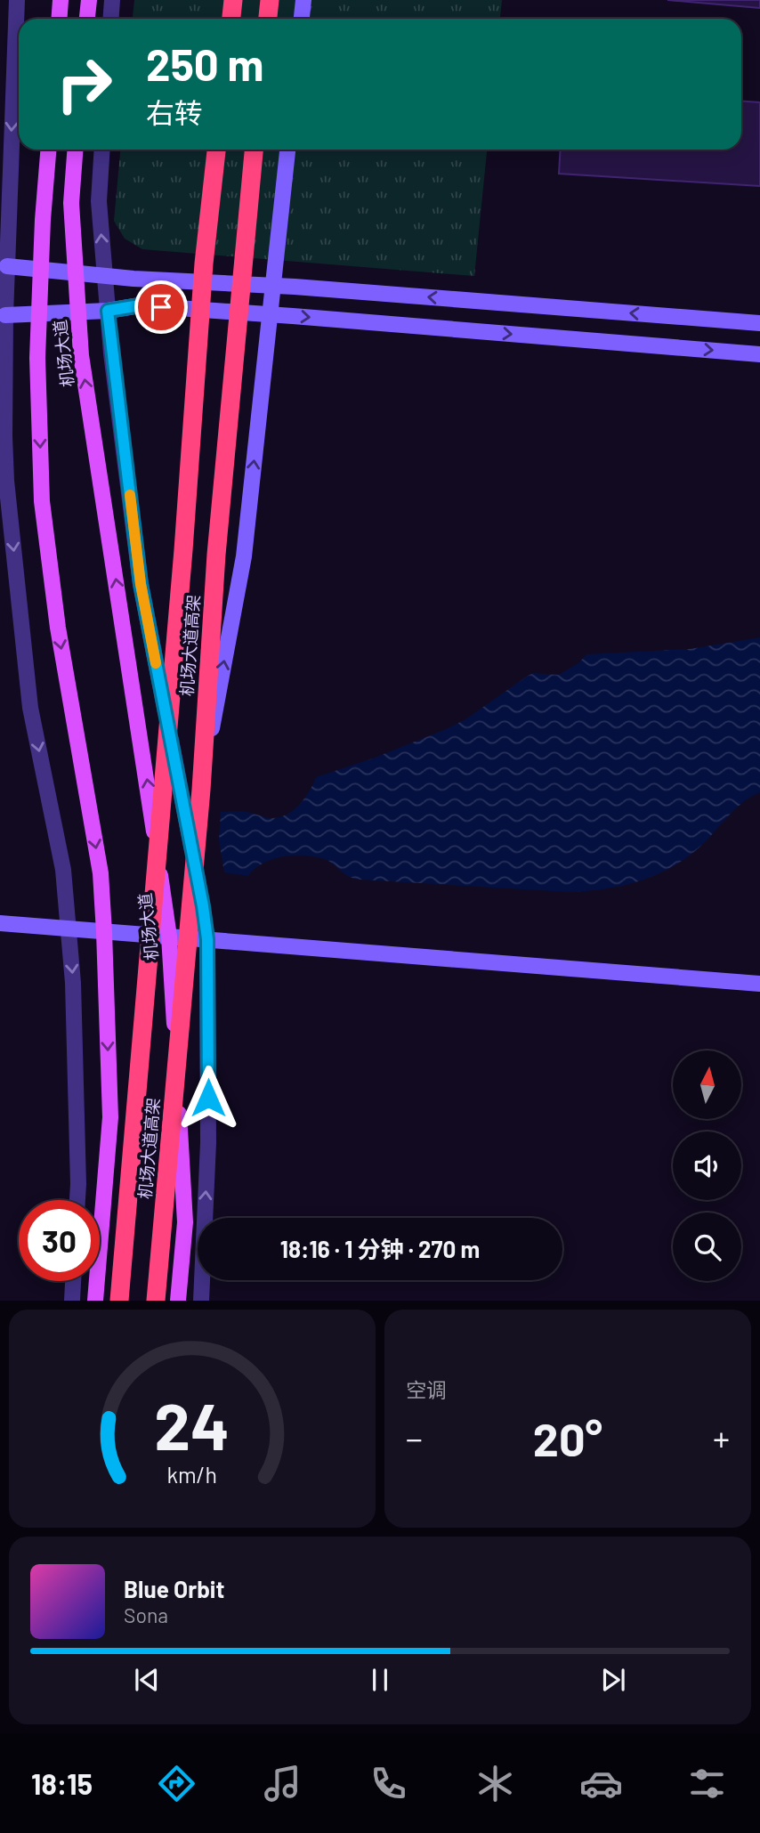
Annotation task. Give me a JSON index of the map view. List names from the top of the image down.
{
  "streets": {
    "highway": ["机场大道高架"],
    "main road": ["机场大道"]
  },
  "north": "top",
  "page": {
    "turn": ["250 m", "右转"],
    "limit": "30",
    "trip": "18:16 · 1 分钟 · 270 m",
    "tile": "空调",
    "heat": ["−", "20°", "+"],
    "song": ["Blue Orbit", "Sona"],
    "tabs": "18:15",
    "gauge": ["24", "km/h"]
  }
}
